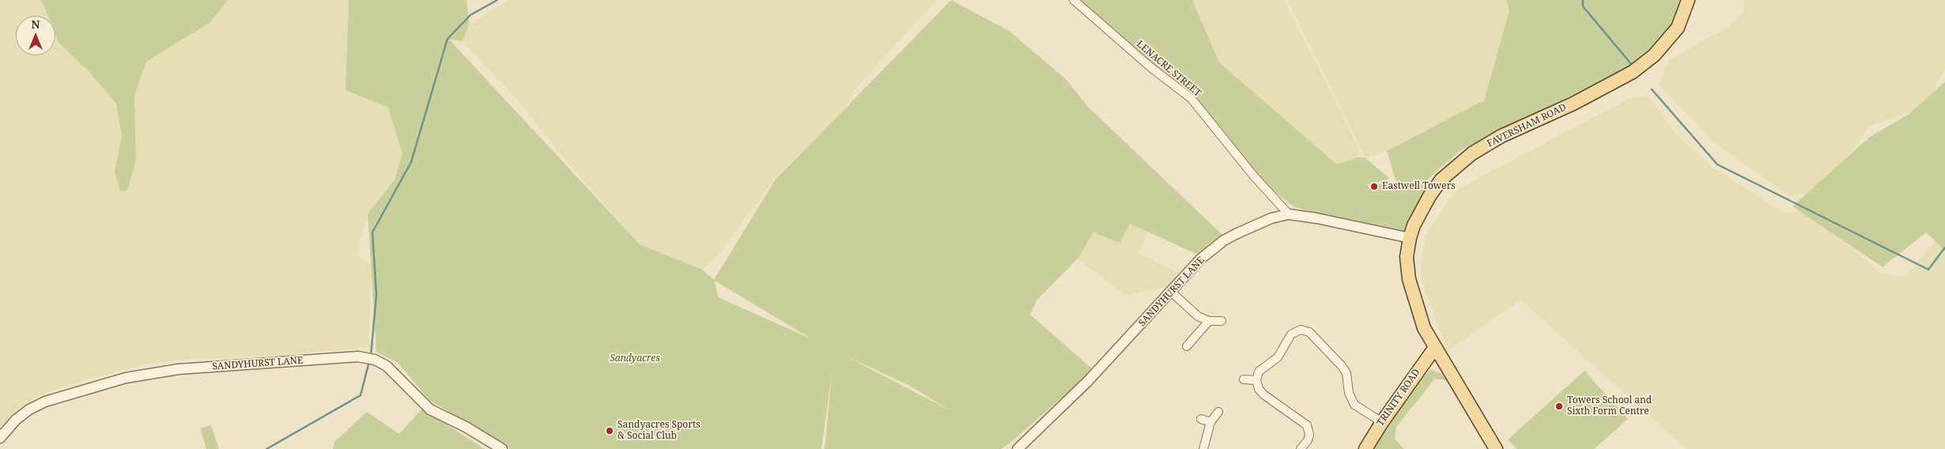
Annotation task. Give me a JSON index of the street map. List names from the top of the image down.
{
  "streets": {
    "main road": ["FAVERSHAM ROAD", "TRINITY ROAD"],
    "street": ["LENACRE STREET", "SANDYHURST LANE"]
  },
  "crossings": [
    ["LENACRE STREET", "SANDYHURST LANE"],
    ["FAVERSHAM ROAD", "SANDYHURST LANE"],
    ["FAVERSHAM ROAD", "TRINITY ROAD"]
  ],
  "parks": ["Sandyacres"],
  "places": ["Eastwell Towers", "Towers School and Sixth Form Centre", "Sandyacres Sports & Social Club"],
  "north": "top"
}
